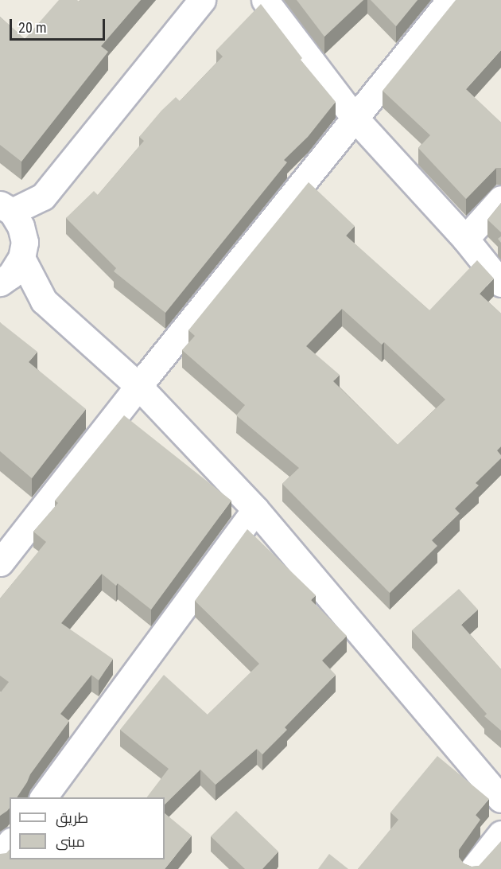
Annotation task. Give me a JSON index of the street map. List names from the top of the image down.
{
  "legend": ["طريق", "مبنى"],
  "scale_bar": "20 m"
}
